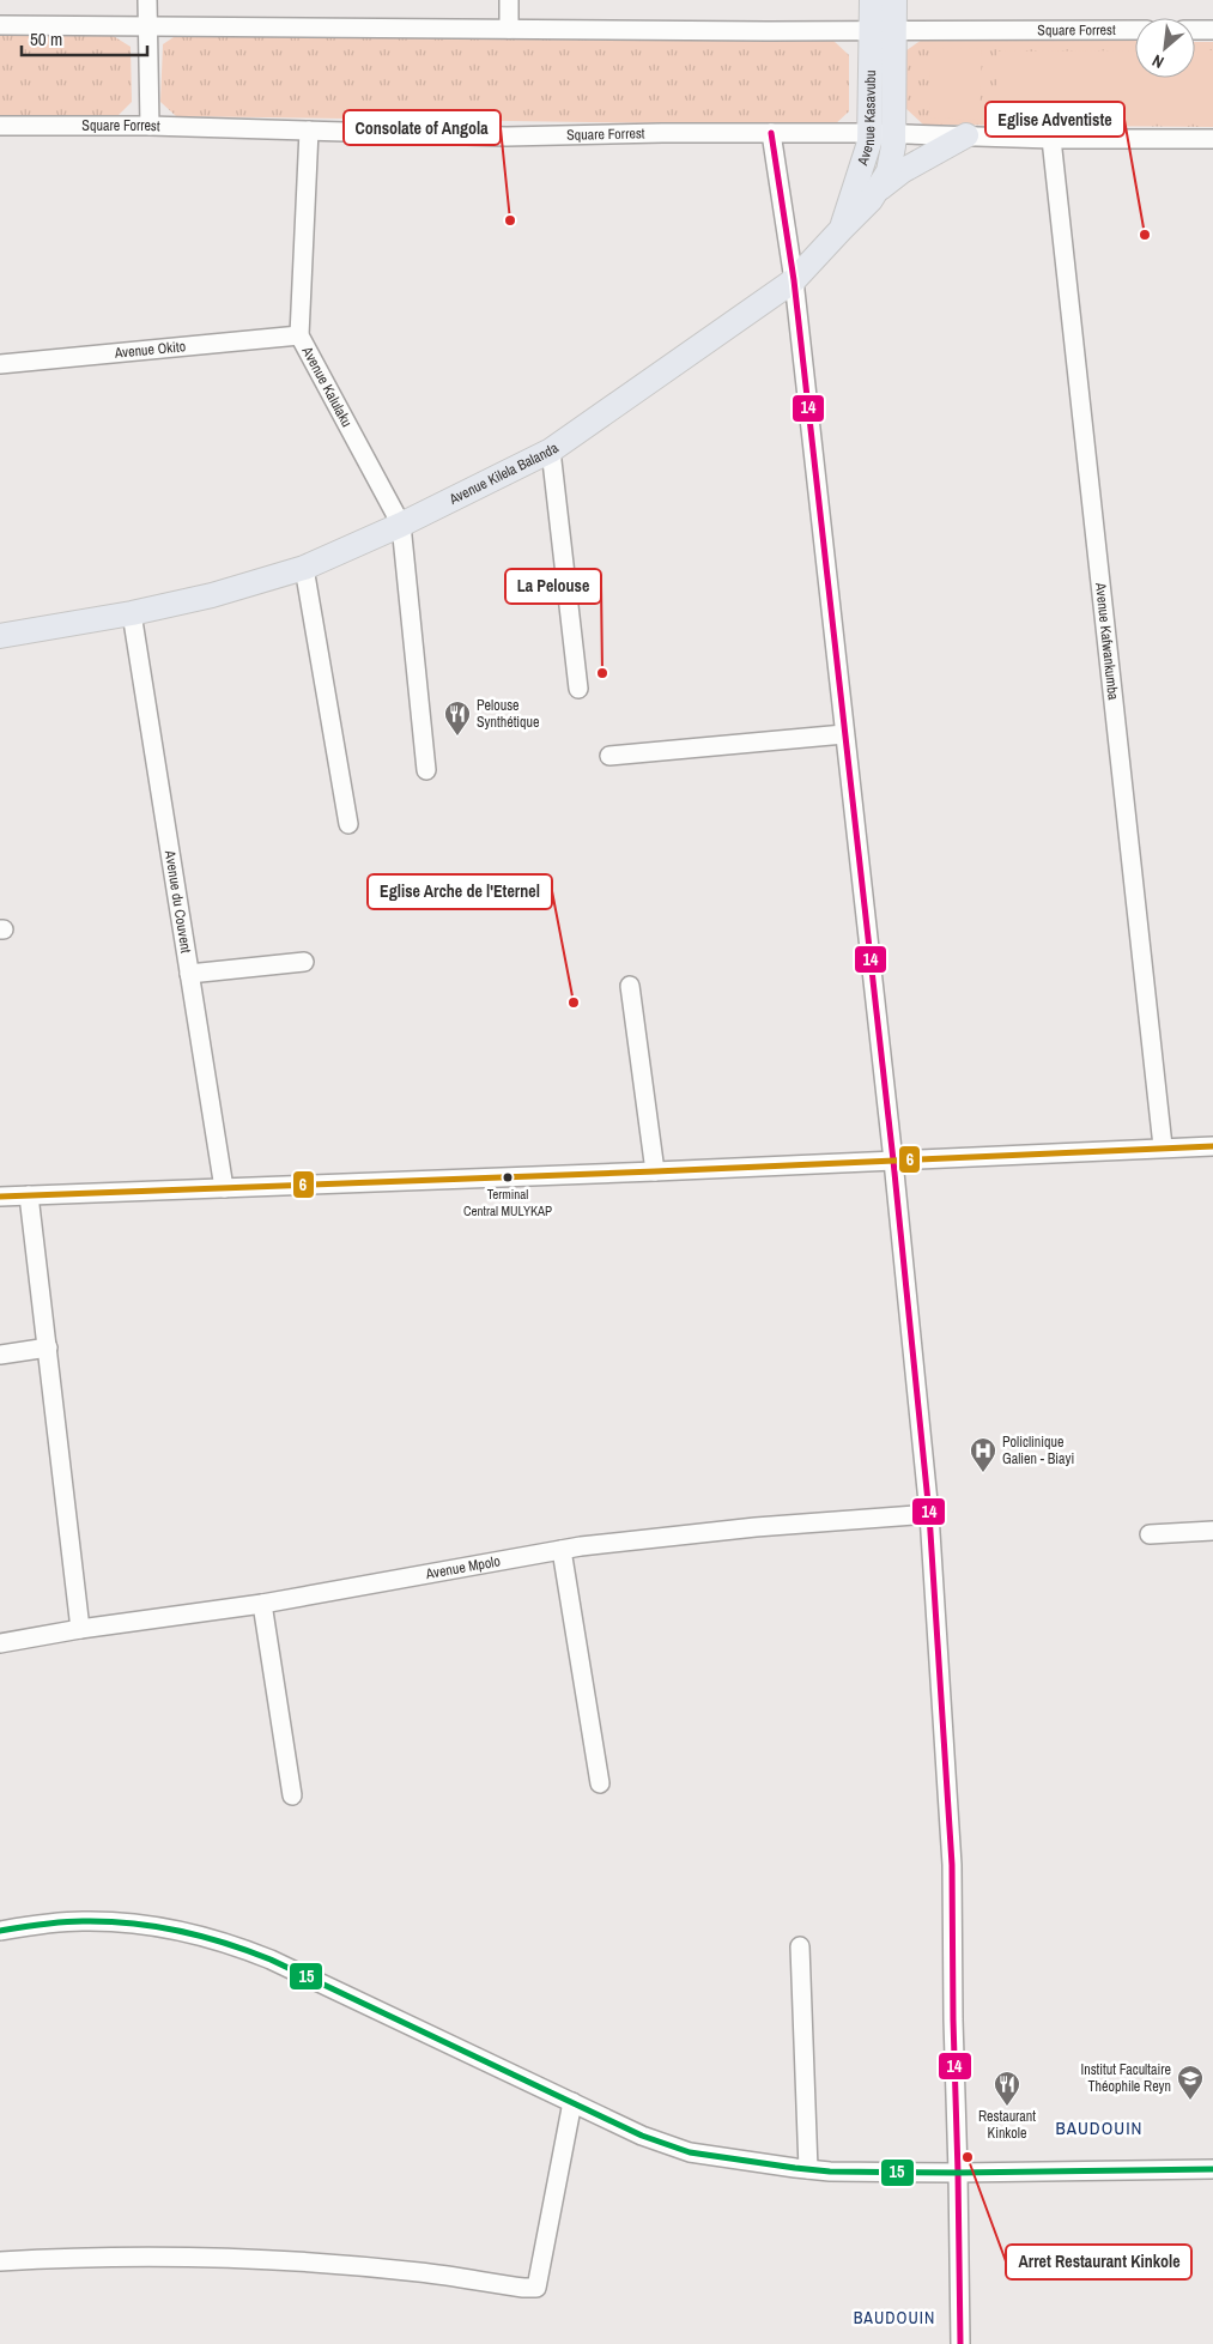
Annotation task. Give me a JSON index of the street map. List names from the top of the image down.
{
  "streets": {
    "main road": ["Avenue Kasavubu", "Avenue Kilela Balanda"],
    "street": [
      "Square Forrest",
      "Avenue Okito",
      "Avenue Kalulaku",
      "Avenue Kafwankumba",
      "Avenue du Couvent",
      "Avenue Mpolo"
    ]
  },
  "crossings": [
    ["Square Forrest", "Avenue Kasavubu"],
    ["Square Forrest", "Avenue Kalulaku"],
    ["Square Forrest", "Avenue Kilela Balanda"],
    ["Square Forrest", "Avenue Kafwankumba"],
    ["Avenue Kasavubu", "Avenue Kilela Balanda"],
    ["Avenue Okito", "Avenue Kalulaku"],
    ["Avenue Kalulaku", "Avenue Kilela Balanda"],
    ["Avenue Kilela Balanda", "Avenue du Couvent"]
  ],
  "districts": ["BAUDOUIN", "BAUDOUIN"],
  "places": {
    "other": [
      "Consolate of Angola",
      "Eglise Adventiste",
      "La Pelouse",
      "Eglise Arche de l'Eternel",
      "Terminal Central MULYKAP",
      "Arret Restaurant Kinkole"
    ],
    "restaurant": ["Pelouse Synthétique", "Restaurant Kinkole"],
    "hospital": ["Policlinique Galien - Biayi"],
    "school or university": ["Institut Facultaire Théophile Reyn"]
  },
  "lines": ["transit line 14", "transit line 6", "transit line 15"],
  "scale_bar": "50 m",
  "north": "bottom left"
}
